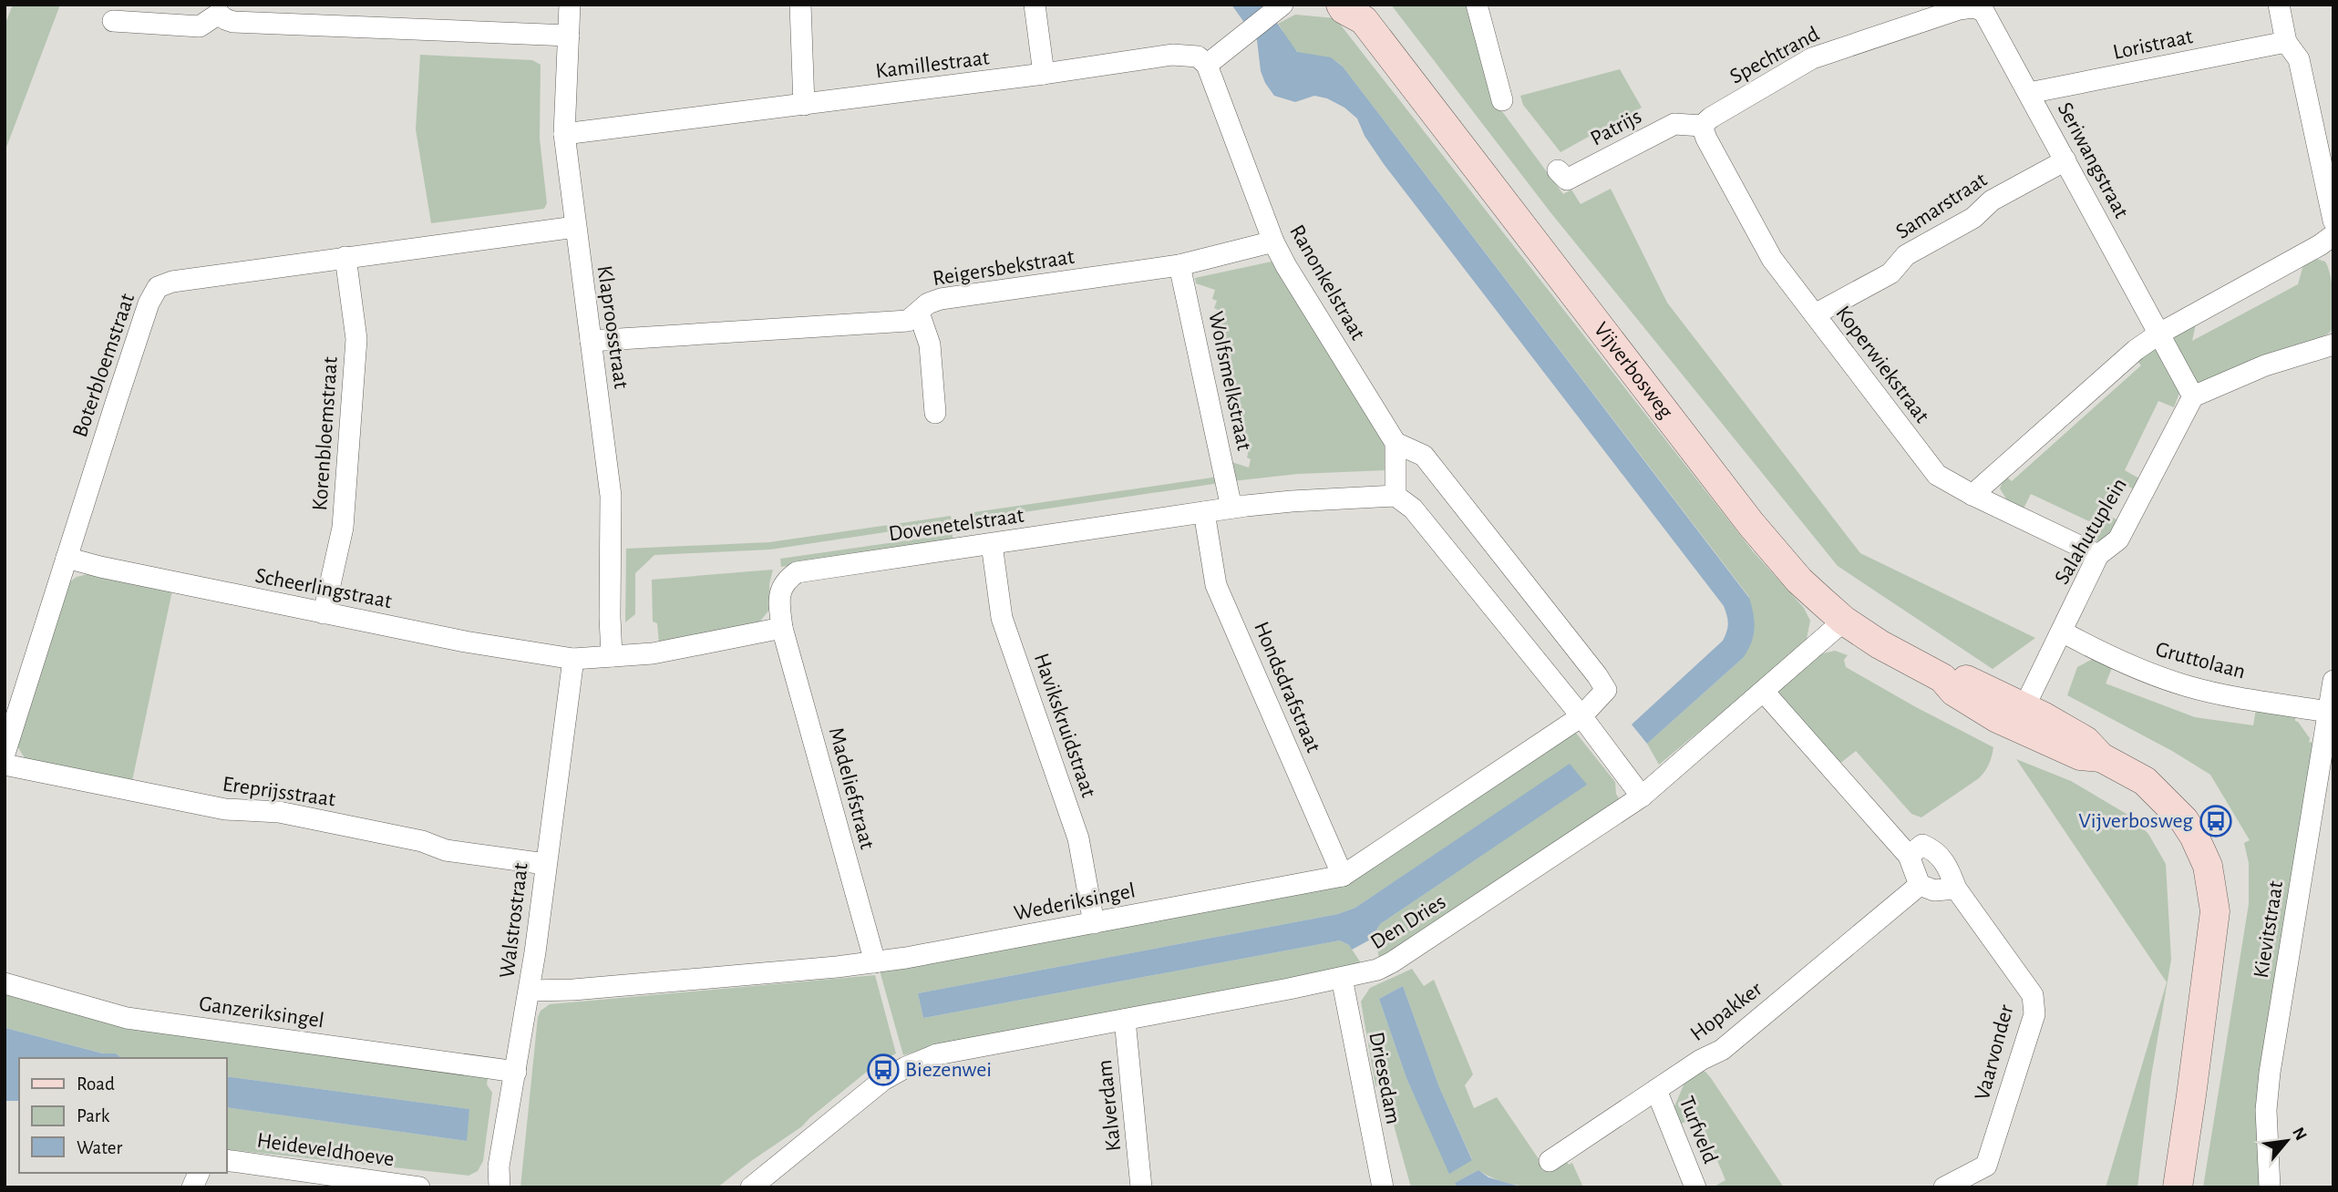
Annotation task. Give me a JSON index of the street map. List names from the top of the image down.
{
  "streets": {
    "main road": ["Vijverbosweg"],
    "street": [
      "Loristraat",
      "Spechtrand",
      "Kamillestraat",
      "Patrijs",
      "Seriwangstraat",
      "Samarstraat",
      "Reigersbekstraat",
      "Ranonkelstraat",
      "Klaproosstraat",
      "Koperwiekstraat",
      "Boterbloemstraat",
      "Wolfsmelkstraat",
      "Korenbloemstraat",
      "Dovenetelstraat",
      "Salahutuplein",
      "Scheerlingstraat",
      "Gruttolaan",
      "Hondsdrafstraat",
      "Havikskruidstraat",
      "Madeliefstraat",
      "Ereprijsstraat",
      "Wederiksingel",
      "Walstrostraat",
      "Den Dries",
      "Kievitstraat",
      "Hopakker",
      "Ganzeriksingel",
      "Vaarvonder",
      "Driesedam",
      "Kalverdam",
      "Turfveld",
      "Heideveldhoeve"
    ]
  },
  "crossings": [
    ["Loristraat", "Seriwangstraat"],
    ["Spechtrand", "Patrijs"],
    ["Spechtrand", "Seriwangstraat"],
    ["Spechtrand", "Koperwiekstraat"],
    ["Kamillestraat", "Ranonkelstraat"],
    ["Kamillestraat", "Klaproosstraat"],
    ["Patrijs", "Koperwiekstraat"],
    ["Seriwangstraat", "Samarstraat"],
    ["Samarstraat", "Koperwiekstraat"],
    ["Reigersbekstraat", "Ranonkelstraat"],
    ["Reigersbekstraat", "Klaproosstraat"],
    ["Reigersbekstraat", "Wolfsmelkstraat"],
    ["Klaproosstraat", "Boterbloemstraat"],
    ["Koperwiekstraat", "Salahutuplein"],
    ["Boterbloemstraat", "Korenbloemstraat"],
    ["Boterbloemstraat", "Scheerlingstraat"],
    ["Vijverbosweg", "Salahutuplein"],
    ["Vijverbosweg", "Den Dries"],
    ["Wolfsmelkstraat", "Dovenetelstraat"],
    ["Korenbloemstraat", "Scheerlingstraat"],
    ["Dovenetelstraat", "Hondsdrafstraat"],
    ["Dovenetelstraat", "Havikskruidstraat"],
    ["Dovenetelstraat", "Madeliefstraat"],
    ["Salahutuplein", "Gruttolaan"],
    ["Scheerlingstraat", "Walstrostraat"],
    ["Gruttolaan", "Kievitstraat"],
    ["Hondsdrafstraat", "Wederiksingel"],
    ["Havikskruidstraat", "Wederiksingel"],
    ["Madeliefstraat", "Wederiksingel"],
    ["Ereprijsstraat", "Walstrostraat"],
    ["Wederiksingel", "Walstrostraat"],
    ["Walstrostraat", "Ganzeriksingel"],
    ["Den Dries", "Driesedam"],
    ["Den Dries", "Kalverdam"],
    ["Hopakker", "Turfveld"]
  ],
  "places": {
    "bus stop": ["Vijverbosweg", "Biezenwei"]
  },
  "legend": ["Road", "Park", "Water"],
  "north": "top right"
}
